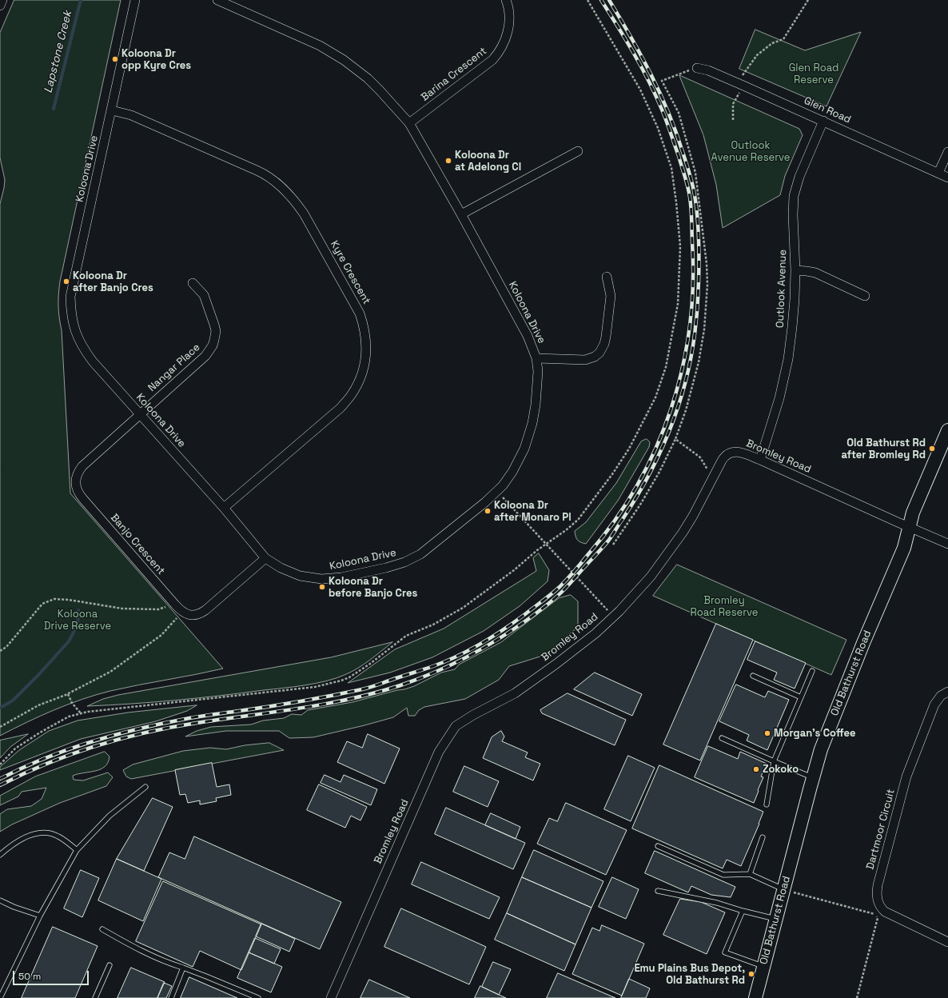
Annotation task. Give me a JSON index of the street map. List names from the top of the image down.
{
  "streets": {
    "main road": ["Old Bathurst Road"],
    "street": [
      "Barina Crescent",
      "Glen Road",
      "Koloona Drive",
      "Kyre Crescent",
      "Outlook Avenue",
      "Nangar Place",
      "Bromley Road",
      "Banjo Crescent",
      "Dartmoor Circuit"
    ]
  },
  "crossings": [
    ["Barina Crescent", "Koloona Drive"],
    ["Glen Road", "Outlook Avenue"],
    ["Koloona Drive", "Kyre Crescent"],
    ["Koloona Drive", "Nangar Place"],
    ["Koloona Drive", "Banjo Crescent"],
    ["Outlook Avenue", "Bromley Road"],
    ["Nangar Place", "Banjo Crescent"],
    ["Bromley Road", "Old Bathurst Road"]
  ],
  "water": ["Lapstone Creek"],
  "parks": [
    "Glen Road Reserve",
    "Outlook Avenue Reserve",
    "Bromley Road Reserve",
    "Koloona Drive Reserve"
  ],
  "places": [
    "Koloona Dr opp Kyre Cres",
    "Koloona Dr at Adelong Cl",
    "Koloona Dr after Banjo Cres",
    "Old Bathurst Rd after Bromley Rd",
    "Koloona Dr after Monaro Pl",
    "Koloona Dr before Banjo Cres",
    "Morgan's Coffee",
    "Zokoko",
    "Emu Plains Bus Depot, Old Bathurst Rd"
  ],
  "scale_bar": "50 m"
}
